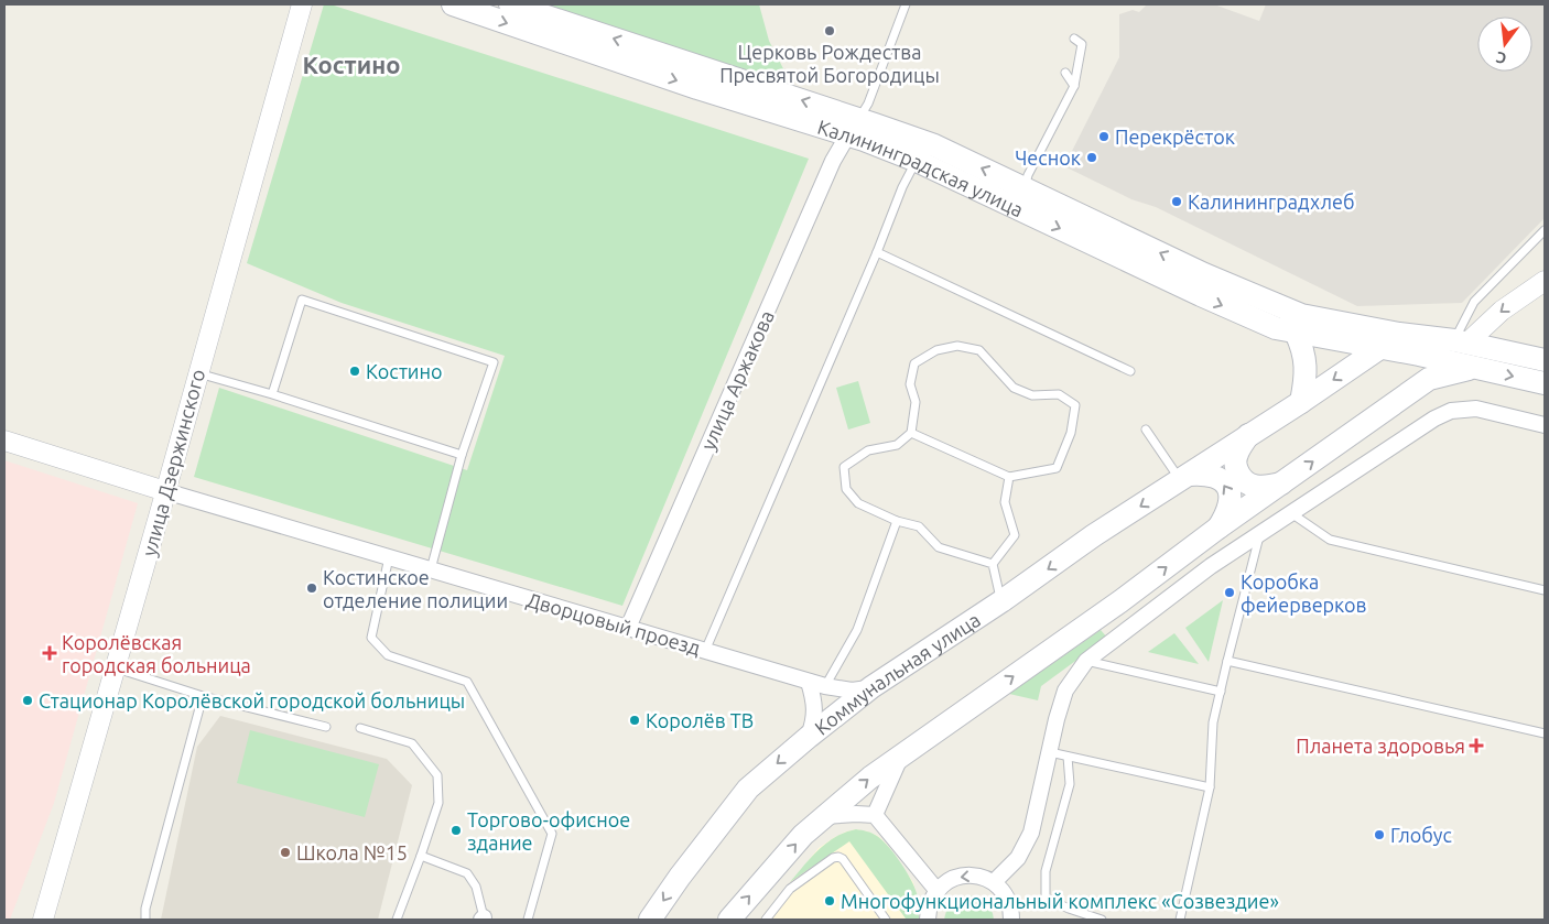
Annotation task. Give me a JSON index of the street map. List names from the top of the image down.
{
  "streets": {
    "main road": ["Калининградская улица", "Коммунальная улица"],
    "street": ["улица Аржакова", "улица Дзержинского", "Дворцовый проезд"]
  },
  "crossings": [
    ["Калининградская улица", "улица Аржакова"],
    ["Калининградская улица", "Коммунальная улица"],
    ["улица Аржакова", "Дворцовый проезд"],
    ["улица Дзержинского", "Дворцовый проезд"],
    ["Дворцовый проезд", "Коммунальная улица"]
  ],
  "districts": ["Костино"],
  "places": {
    "other": [
      "Церковь Рождества Пресвятой Богородицы",
      "Перекрёсток",
      "Чеснок",
      "Калининградхлеб",
      "Костино",
      "Костинское отделение полиции",
      "Коробка фейерверков",
      "Стационар Королёвской городской больницы",
      "Королёв ТВ",
      "Торгово-офисное здание",
      "Глобус",
      "Школа №15",
      "Многофункциональный комплекс «Созвездие»"
    ],
    "health": ["Королёвская городская больница", "Планета здоровья"]
  },
  "north": "bottom"
}
